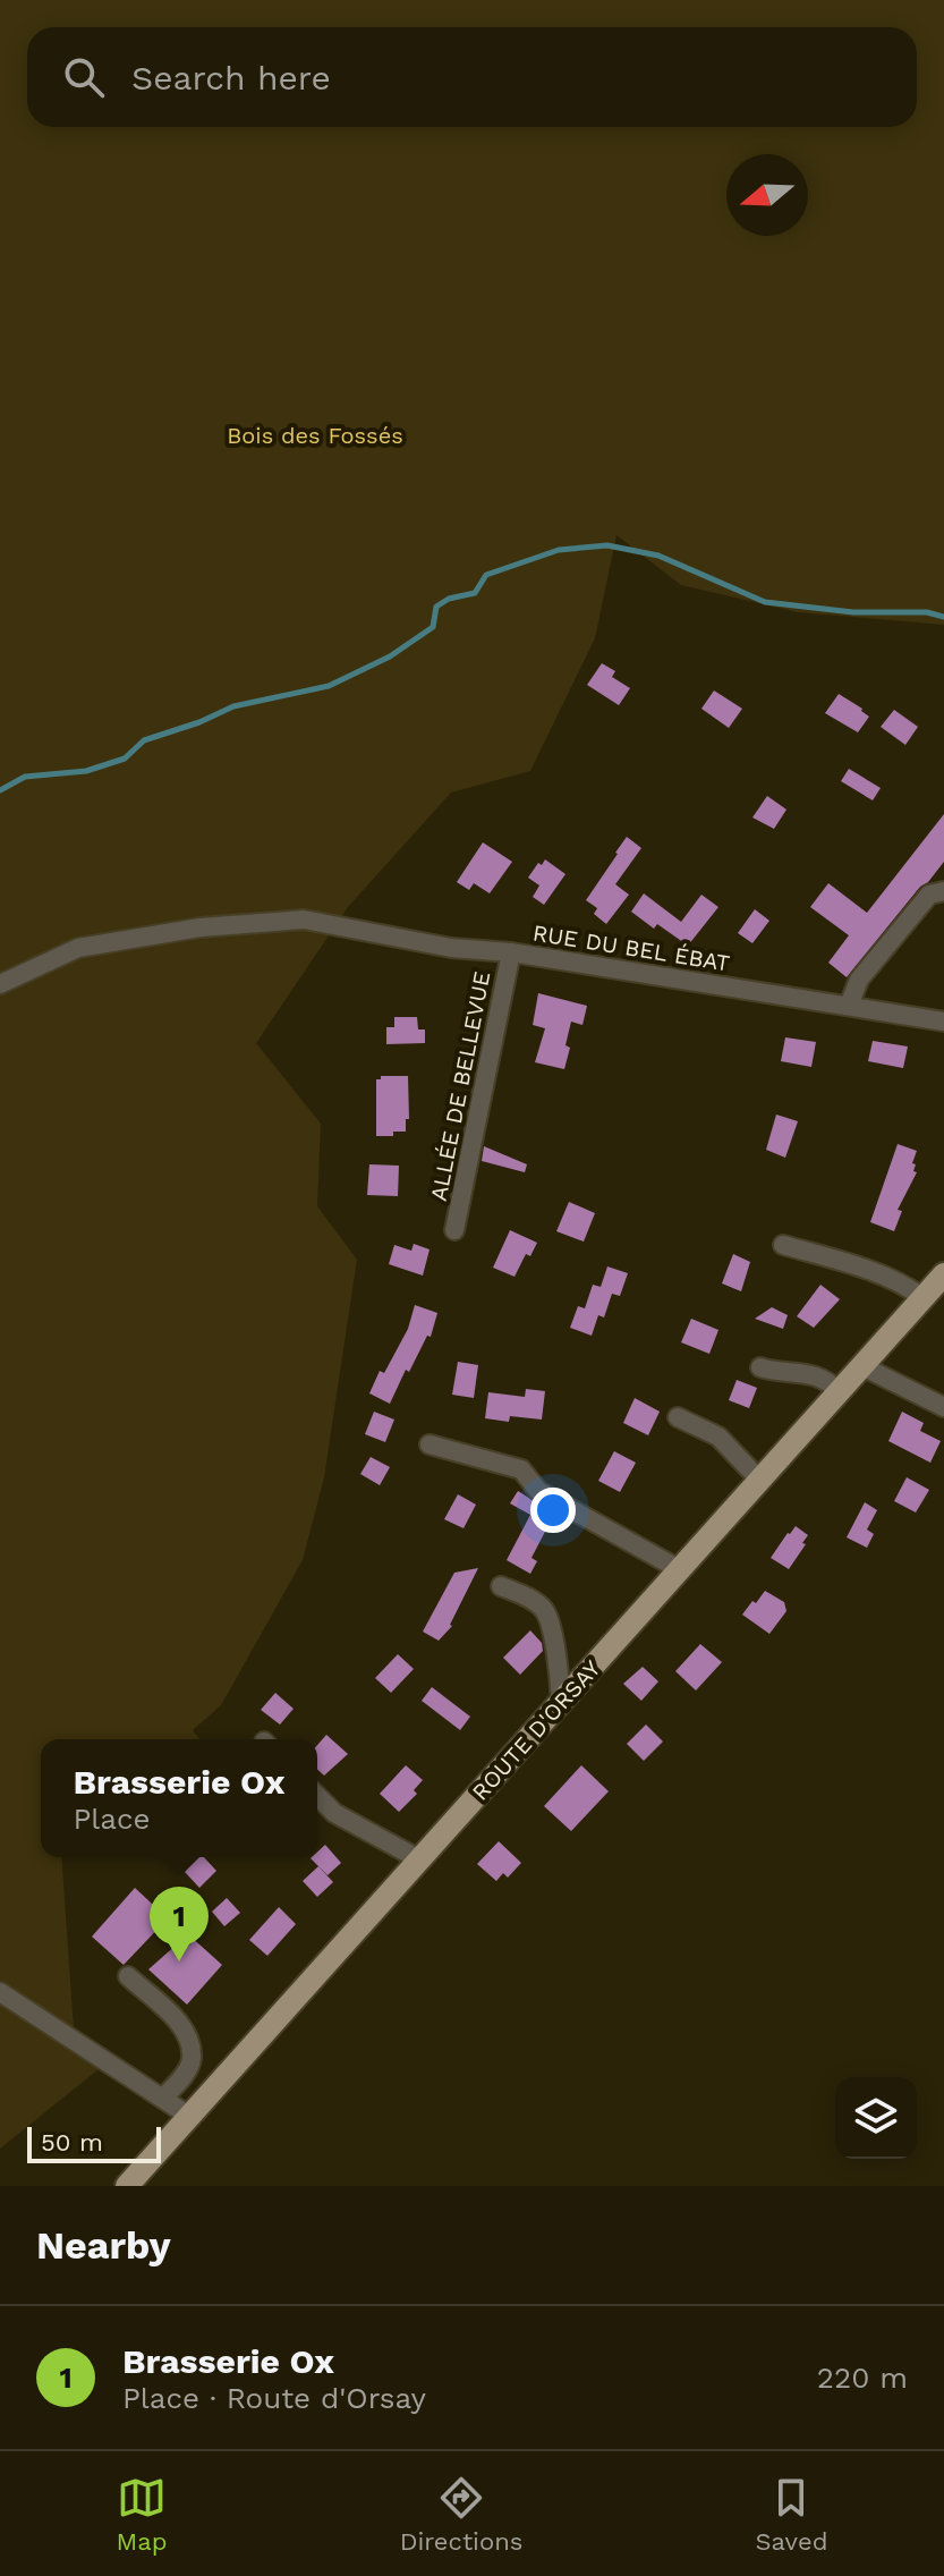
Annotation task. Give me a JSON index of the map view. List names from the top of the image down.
{
  "streets": {
    "main road": ["ROUTE D'ORSAY"],
    "street": ["RUE DU BEL ÉBAT", "ALLÉE DE BELLEVUE"]
  },
  "crossings": [
    ["RUE DU BEL ÉBAT", "ALLÉE DE BELLEVUE"]
  ],
  "parks": ["Bois des Fossés"],
  "scale_bar": "50 m",
  "north": "left",
  "page": {
    "search": "Search here",
    "popup": ["Brasserie Ox", "Place"],
    "pins": "1",
    "scale": "50 m",
    "heading": "Nearby",
    "list": [
      {
        "mark": "1",
        "name": "Brasserie Ox",
        "note": "Place · Route d'Orsay",
        "value": "220 m"
      }
    ],
    "nav": ["Map", "Directions", "Saved"]
  }
}
